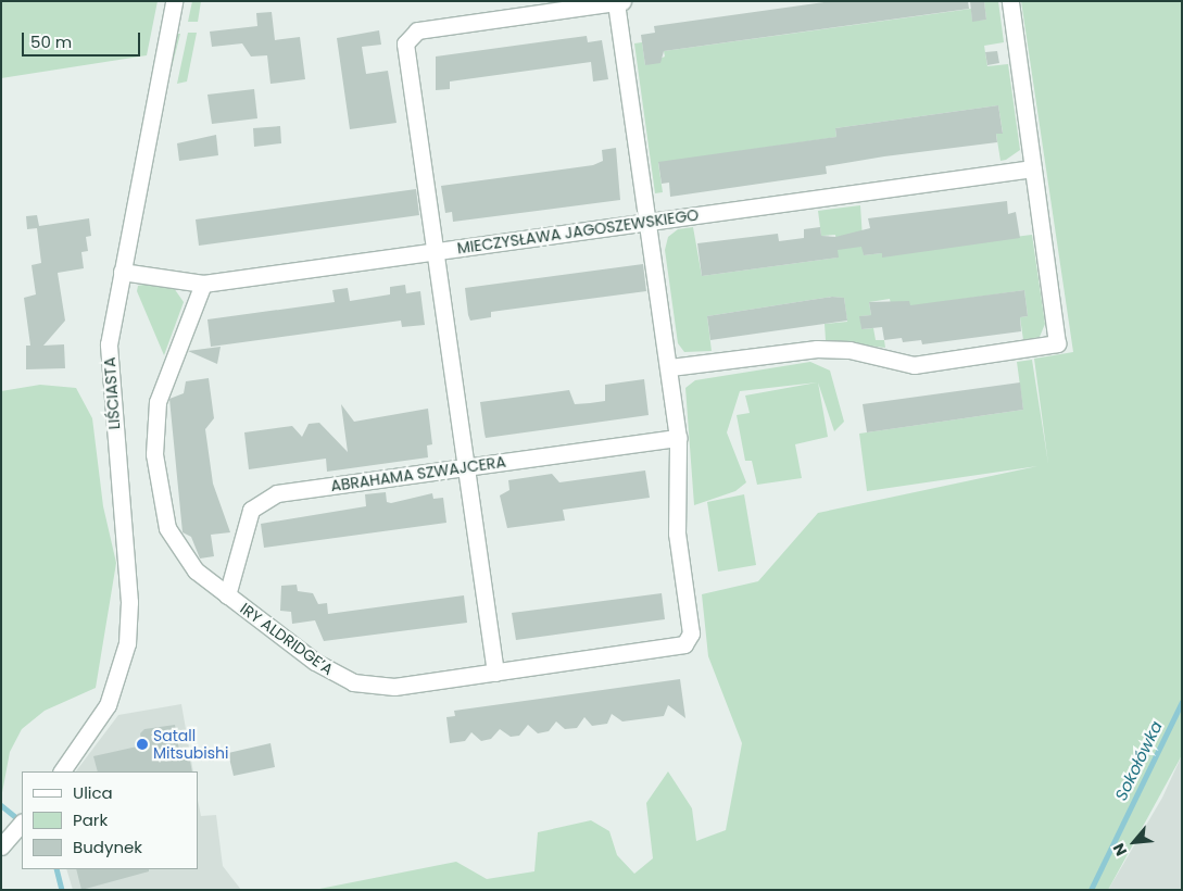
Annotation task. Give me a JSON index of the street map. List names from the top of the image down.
{
  "streets": {
    "street": [
      "MIECZYSŁAWA JAGOSZEWSKIEGO",
      "LIŚCIASTA",
      "ABRAHAMA SZWAJCERA",
      "IRY ALDRIDGE’A"
    ]
  },
  "crossings": [
    ["MIECZYSŁAWA JAGOSZEWSKIEGO", "LIŚCIASTA"],
    ["MIECZYSŁAWA JAGOSZEWSKIEGO", "IRY ALDRIDGE’A"],
    ["ABRAHAMA SZWAJCERA", "IRY ALDRIDGE’A"]
  ],
  "water": ["Sokołówka"],
  "places": ["Satall Mitsubishi"],
  "legend": ["Ulica", "Park", "Budynek"],
  "scale_bar": "50 m",
  "north": "bottom left"
}
